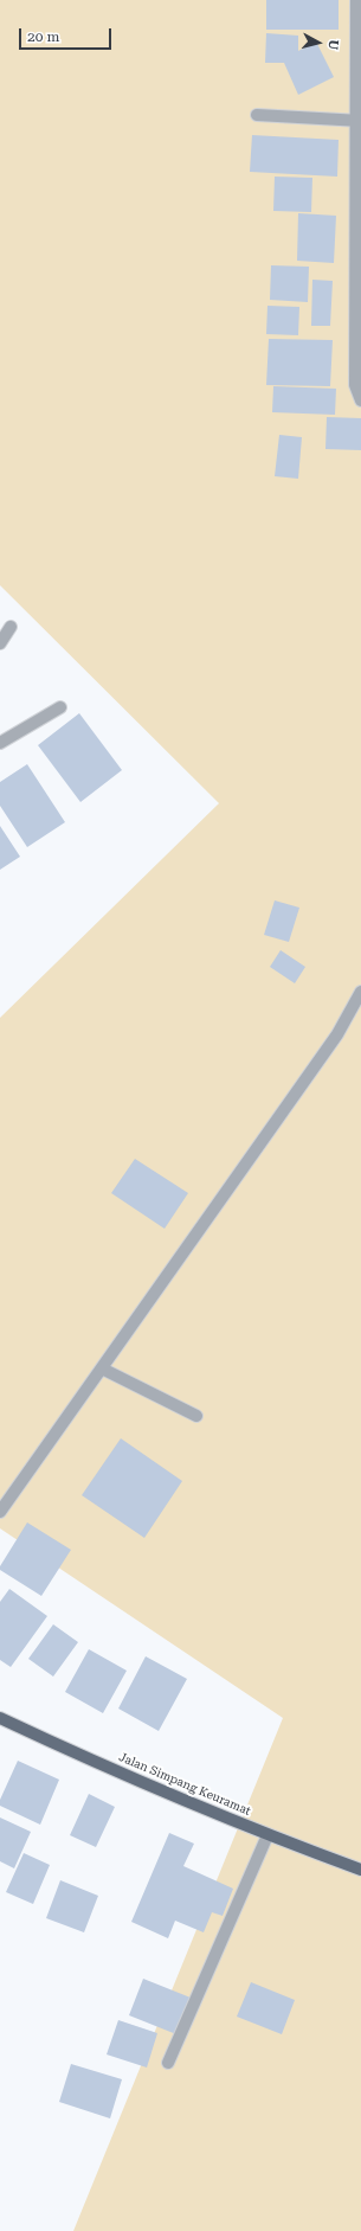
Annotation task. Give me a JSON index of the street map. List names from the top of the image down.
{
  "streets": {
    "main road": ["Jalan Simpang Keuramat"]
  },
  "scale_bar": "20 m",
  "north": "right"
}
